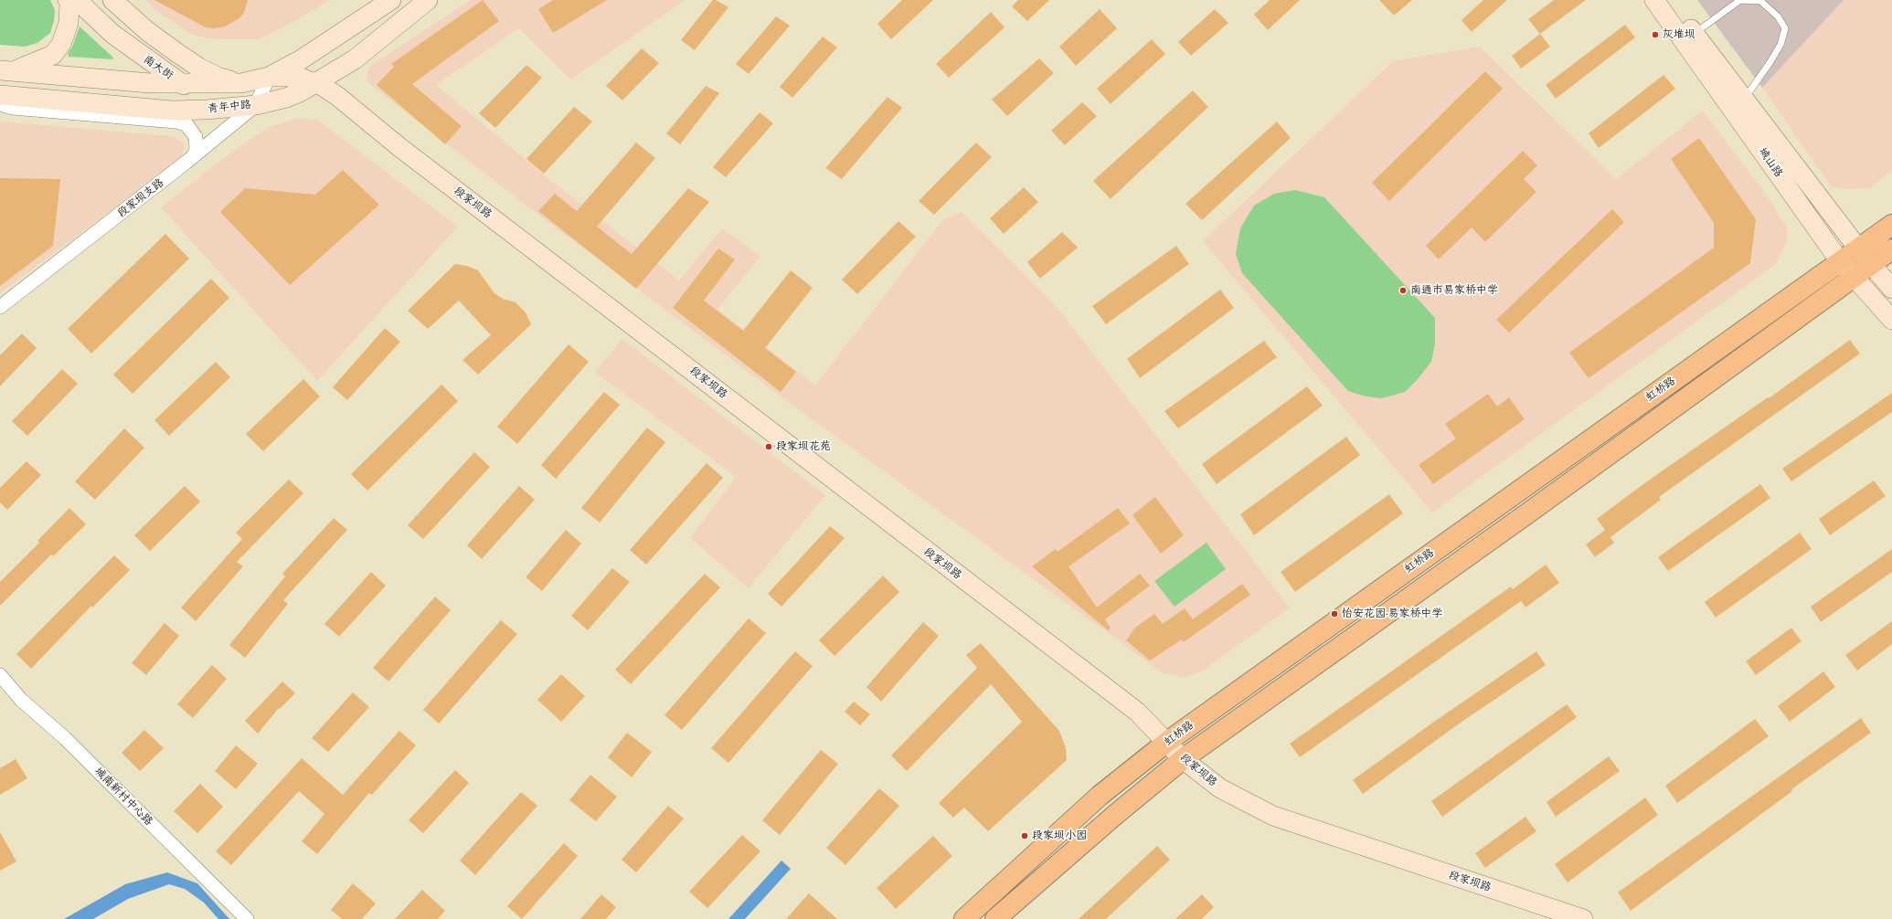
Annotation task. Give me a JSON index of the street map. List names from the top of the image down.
{
  "streets": {
    "main road": [
      "南大街",
      "青年中路",
      "城山路",
      "段家坝路",
      "虹桥路"
    ],
    "street": ["段家坝支路", "城南新村中心路"]
  },
  "crossings": [
    ["南大街", "青年中路"],
    ["南大街", "段家坝支路"],
    ["青年中路", "段家坝支路"],
    ["青年中路", "段家坝路"],
    ["城山路", "虹桥路"],
    ["段家坝路", "虹桥路"]
  ],
  "places": [
    "灰堆坝",
    "南通市易家桥中学",
    "段家坝花苑",
    "怡安花园·易家桥中学",
    "段家坝小园"
  ]
}
